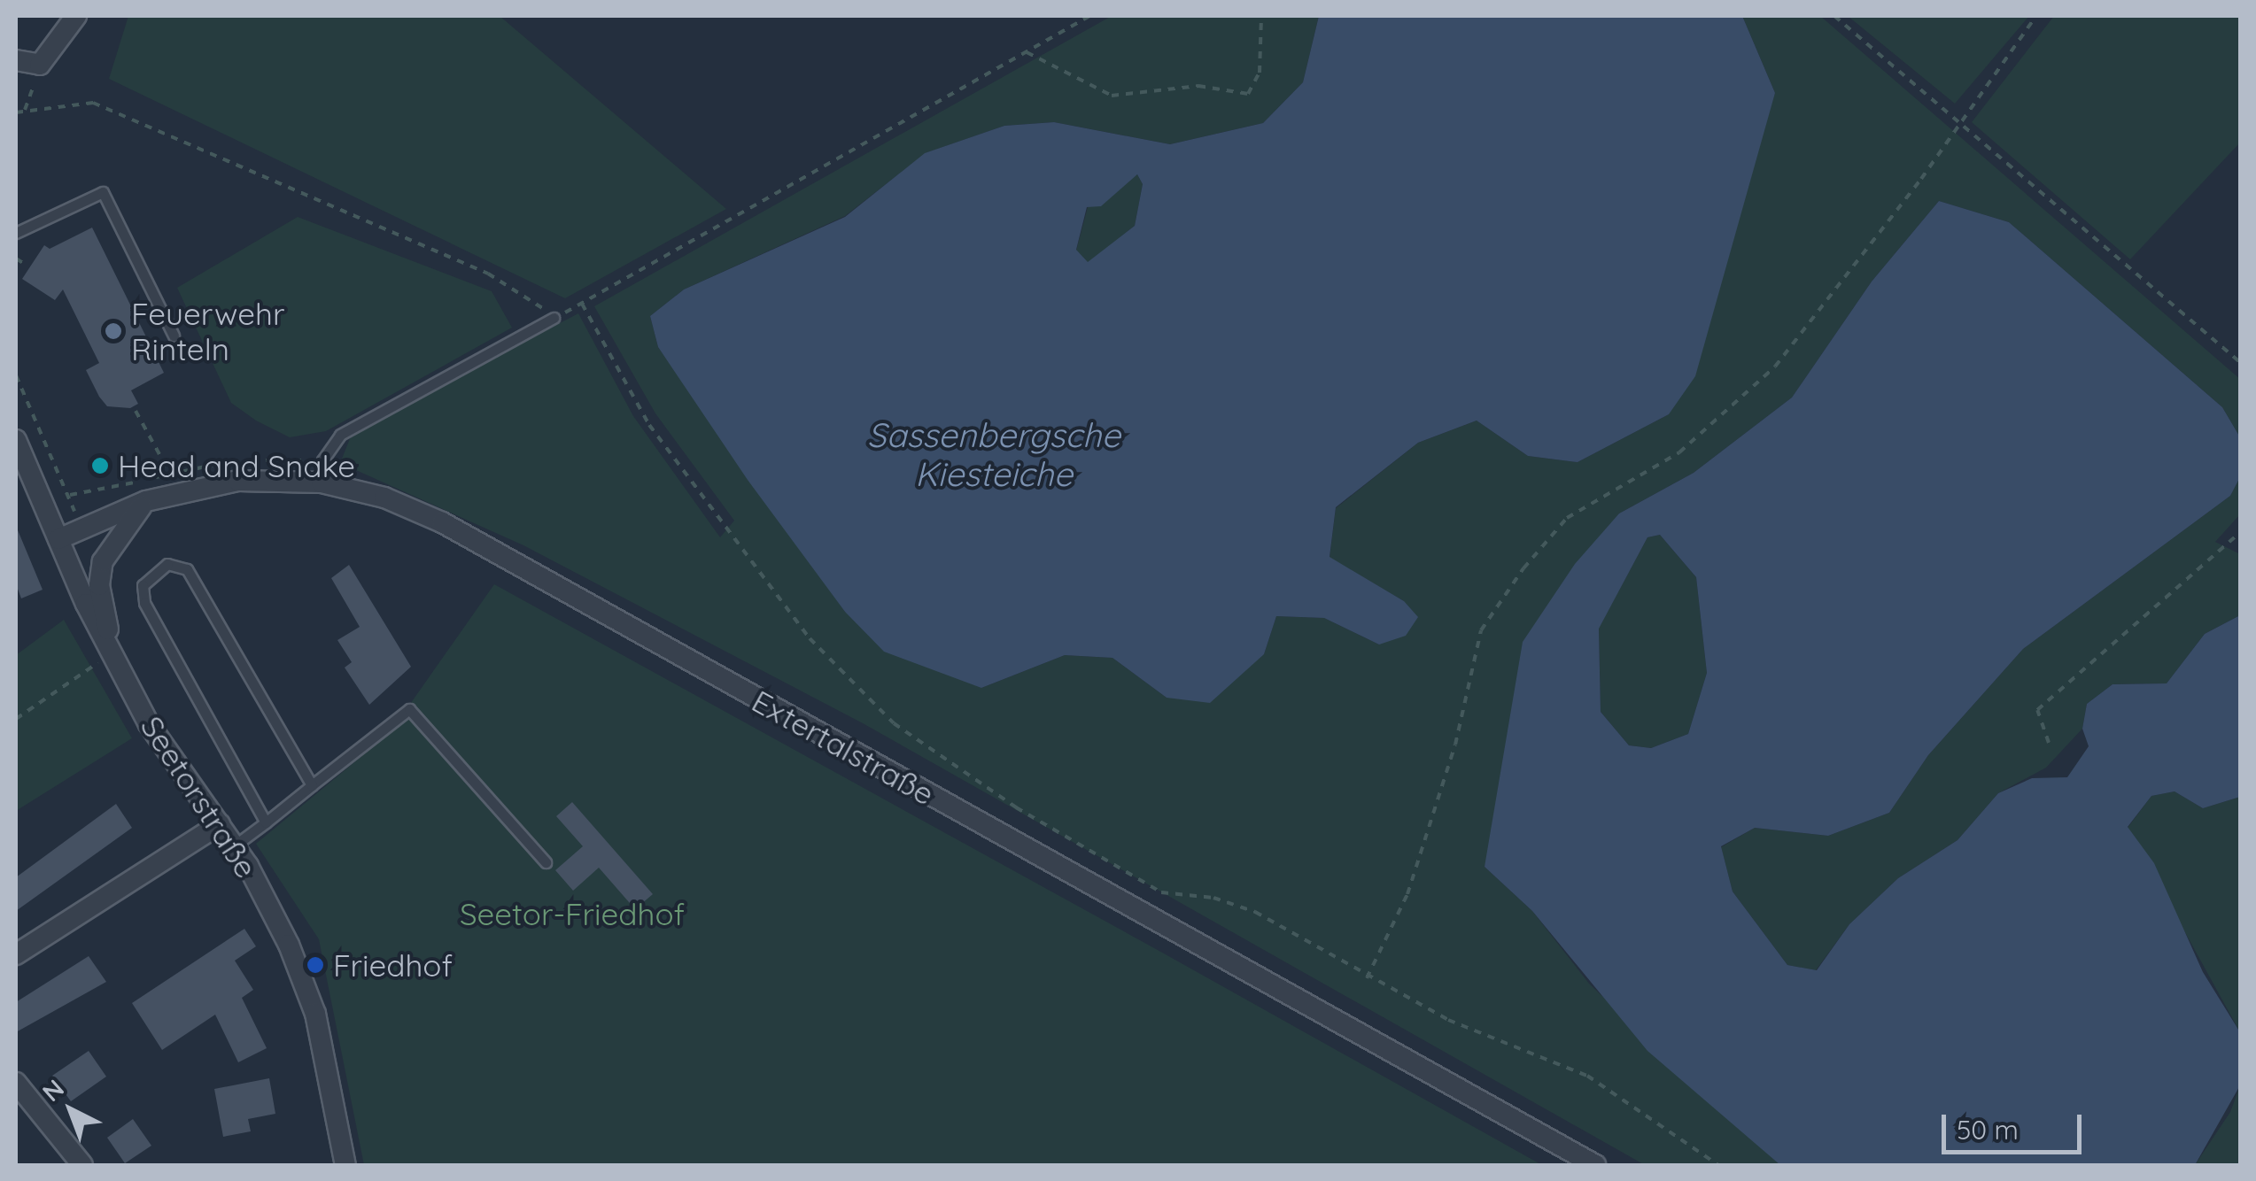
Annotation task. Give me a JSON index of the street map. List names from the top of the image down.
{
  "streets": {
    "street": ["Extertalstraße", "Seetorstraße"]
  },
  "crossings": [
    ["Extertalstraße", "Seetorstraße"]
  ],
  "water": ["Sassenbergsche Kiesteiche"],
  "parks": ["Seetor-Friedhof"],
  "places": ["Feuerwehr Rinteln", "Head and Snake", "Friedhof"],
  "scale_bar": "50 m",
  "north": "top left"
}
